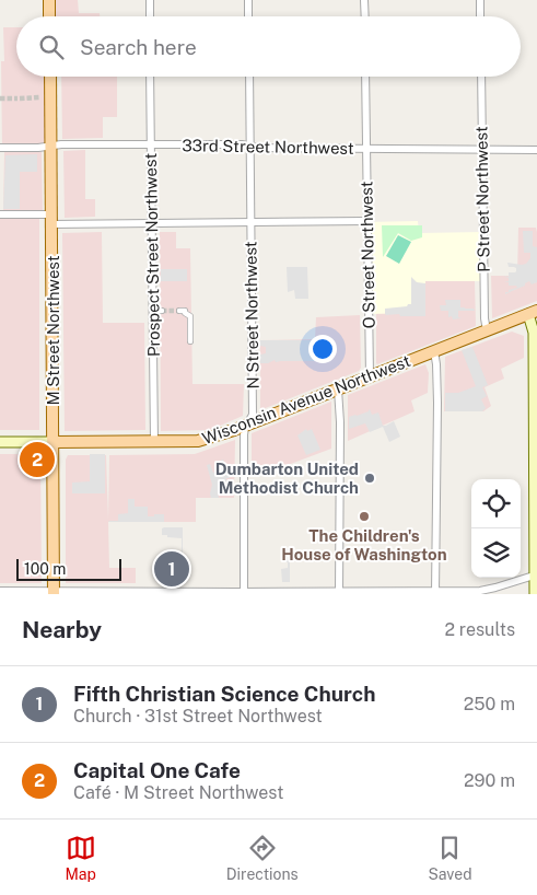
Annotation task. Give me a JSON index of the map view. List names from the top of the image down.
{
  "streets": {
    "main road": ["M Street Northwest", "Wisconsin Avenue Northwest"],
    "street": [
      "33rd Street Northwest",
      "P Street Northwest",
      "Prospect Street Northwest",
      "O Street Northwest",
      "N Street Northwest"
    ]
  },
  "crossings": [
    ["33rd Street Northwest", "P Street Northwest"],
    ["33rd Street Northwest", "Prospect Street Northwest"],
    ["33rd Street Northwest", "O Street Northwest"],
    ["33rd Street Northwest", "N Street Northwest"],
    ["33rd Street Northwest", "M Street Northwest"],
    ["P Street Northwest", "Wisconsin Avenue Northwest"],
    ["Prospect Street Northwest", "Wisconsin Avenue Northwest"],
    ["O Street Northwest", "Wisconsin Avenue Northwest"],
    ["N Street Northwest", "Wisconsin Avenue Northwest"],
    ["M Street Northwest", "Wisconsin Avenue Northwest"]
  ],
  "places": ["Dumbarton United Methodist Church", "The Children's House of Washington"],
  "scale_bar": "100 m",
  "page": {
    "search": "Search here",
    "pins": ["2", "1"],
    "scale": "100 m",
    "heading": ["Nearby", "2 results"],
    "list": [
      {
        "mark": "1",
        "name": "Fifth Christian Science Church",
        "note": "Church · 31st Street Northwest",
        "value": "250 m"
      },
      {
        "mark": "2",
        "name": "Capital One Cafe",
        "note": "Café · M Street Northwest",
        "value": "290 m"
      }
    ],
    "nav": ["Map", "Directions", "Saved"]
  }
}
